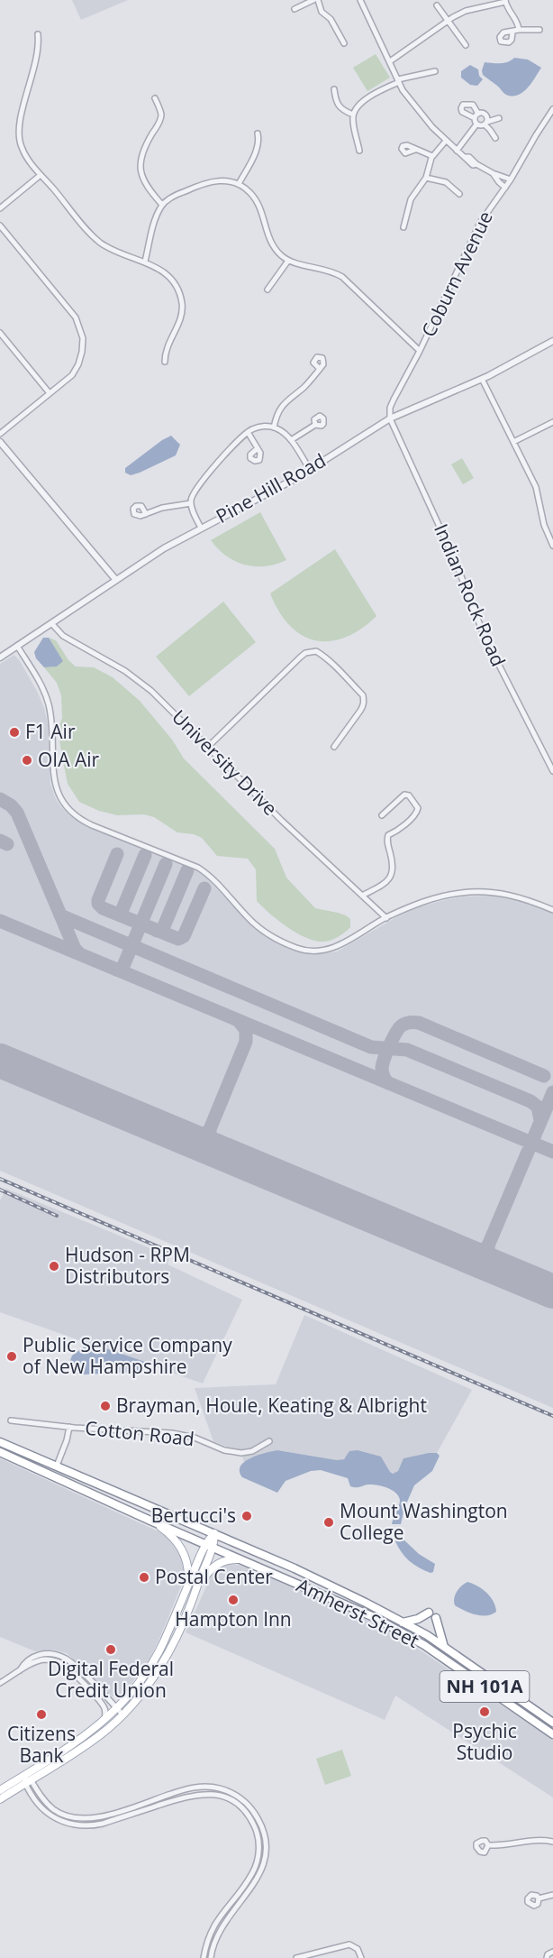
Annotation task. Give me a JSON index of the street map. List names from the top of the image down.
{
  "streets": {
    "highway": ["Amherst Street", "NH 101A"],
    "street": [
      "Coburn Avenue",
      "Pine Hill Road",
      "Indian Rock Road",
      "University Drive",
      "Cotton Road"
    ]
  },
  "crossings": [
    ["Coburn Avenue", "Pine Hill Road"],
    ["Coburn Avenue", "Indian Rock Road"],
    ["Pine Hill Road", "Indian Rock Road"],
    ["Pine Hill Road", "University Drive"],
    ["Cotton Road", "Amherst Street"]
  ],
  "places": [
    "F1 Air",
    "OIA Air",
    "Hudson - RPM Distributors",
    "Public Service Company of New Hampshire",
    "Brayman, Houle, Keating & Albright",
    "Bertucci's",
    "Mount Washington College",
    "Postal Center",
    "Hampton Inn",
    "Digital Federal Credit Union",
    "Psychic Studio",
    "Citizens Bank"
  ]
}
